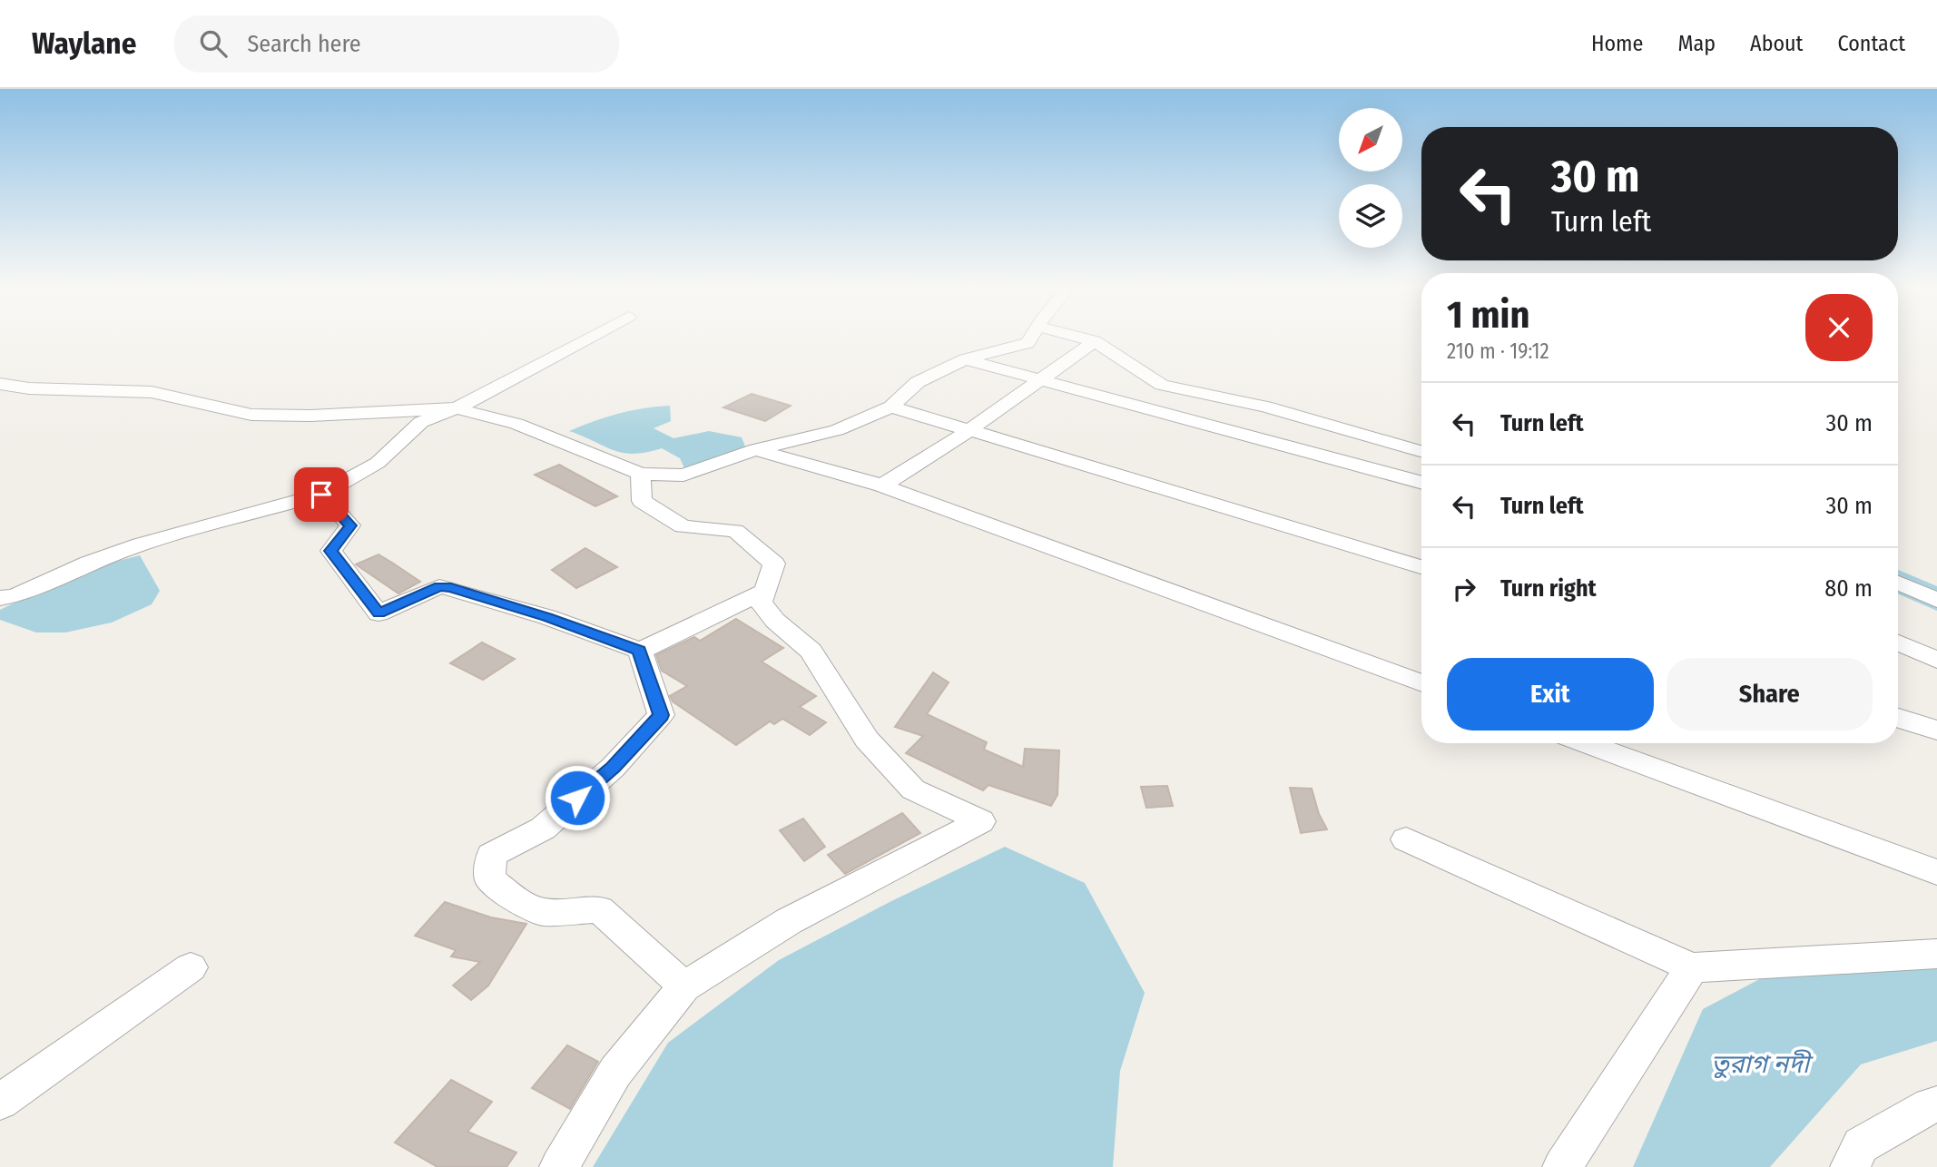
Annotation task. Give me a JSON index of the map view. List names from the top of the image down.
{
  "water": ["তুরাগ নদী"],
  "north": "bottom left",
  "page": {
    "header": "Waylane",
    "search": "Search here",
    "nav": [
      "Home",
      "Map",
      "About",
      "Contact"
    ],
    "turn": ["30 m", "Turn left"],
    "heading": ["1 min", "210 m · 19:12"],
    "list": [
      {
        "name": "Turn left",
        "value": "30 m"
      },
      {
        "name": "Turn left",
        "value": "30 m"
      },
      {
        "name": "Turn right",
        "value": "80 m"
      }
    ],
    "buttons": ["Exit", "Share"]
  }
}
